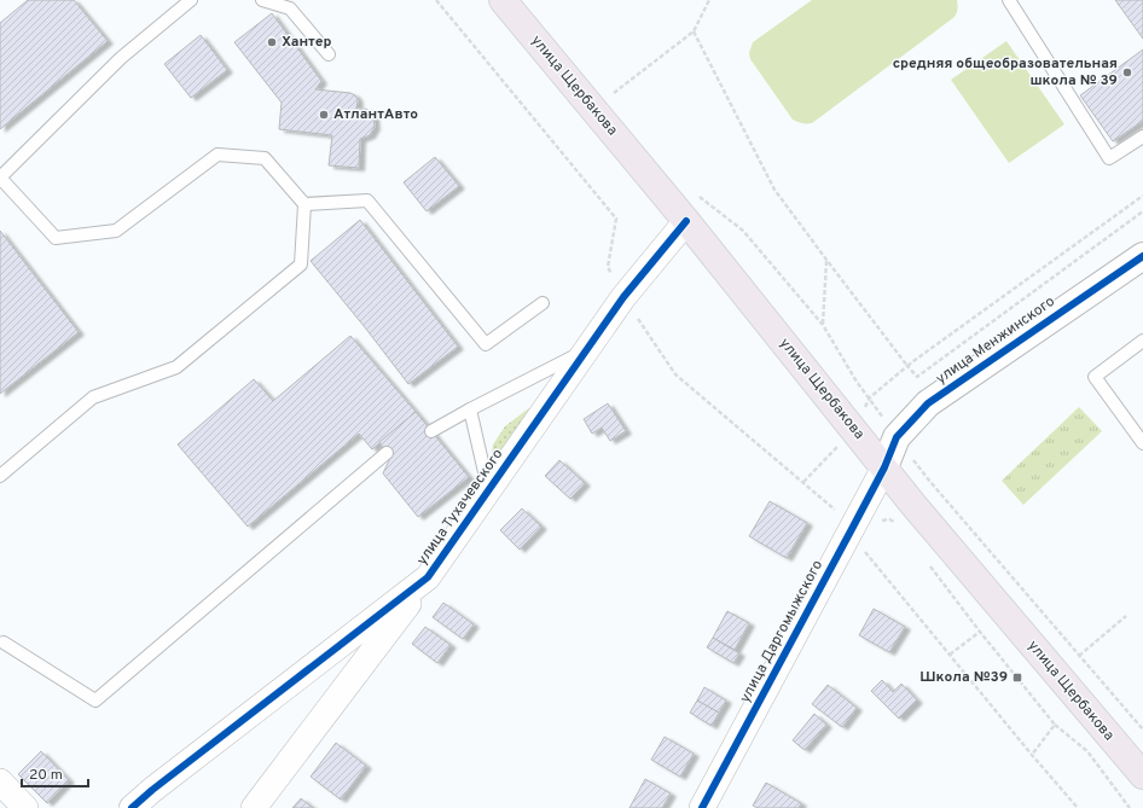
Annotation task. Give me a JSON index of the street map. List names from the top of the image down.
{
  "streets": {
    "main road": ["улица Щербакова"],
    "street": ["улица Менжинского", "улица Тухачевского", "улица Даргомыжского"]
  },
  "crossings": [
    ["улица Щербакова", "улица Менжинского"],
    ["улица Щербакова", "улица Тухачевского"],
    ["улица Щербакова", "улица Даргомыжского"],
    ["улица Менжинского", "улица Даргомыжского"]
  ],
  "places": {
    "other": ["Хантер", "средняя общеобразовательная школа № 39", "АтлантАвто"],
    "transit": ["Школа №39"]
  },
  "scale_bar": "20 m"
}
